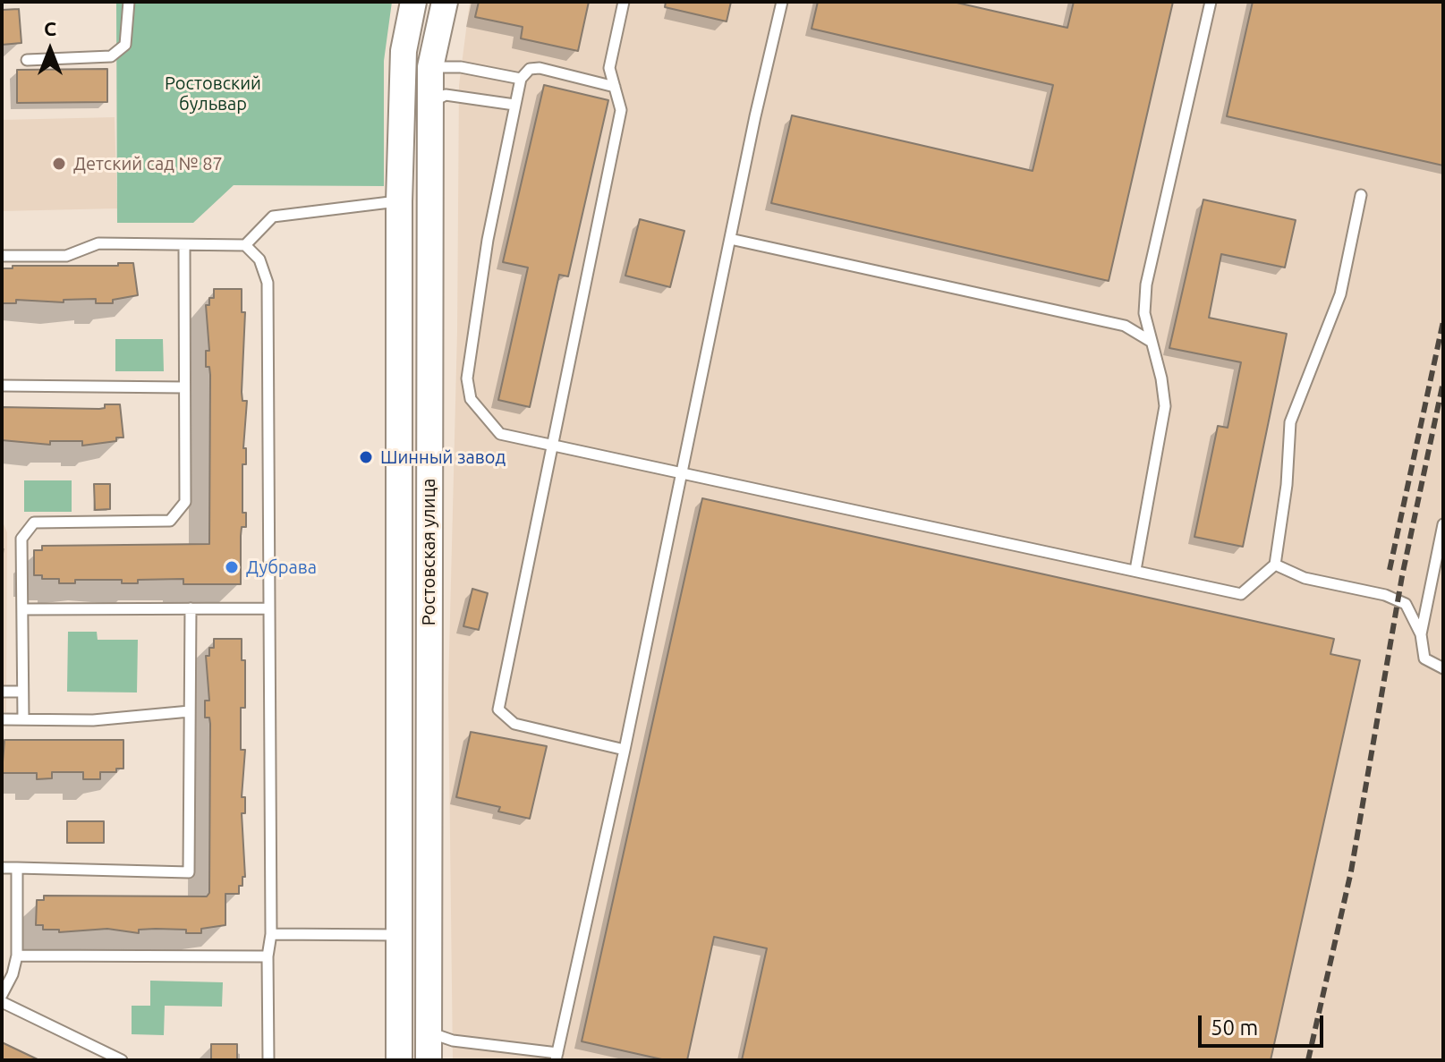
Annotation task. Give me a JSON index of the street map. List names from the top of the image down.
{
  "streets": {
    "street": ["Ростовская улица"]
  },
  "parks": ["Ростовский бульвар"],
  "places": ["Детский сад № 87", "Шинный завод", "Дубрава"],
  "scale_bar": "50 m",
  "north": "top"
}
